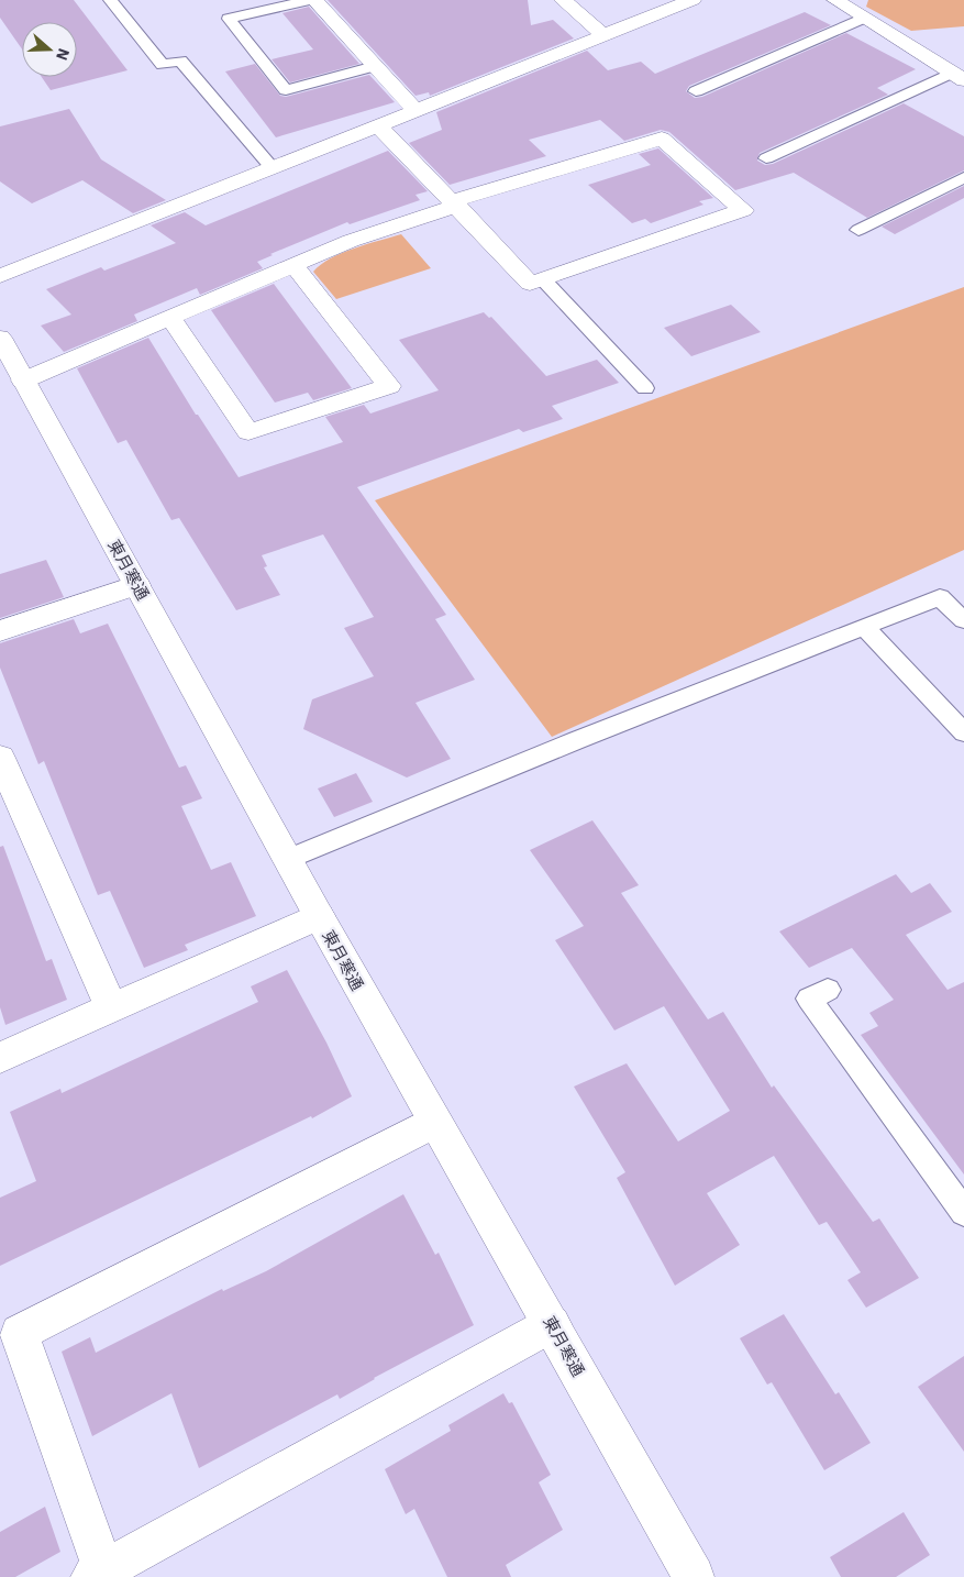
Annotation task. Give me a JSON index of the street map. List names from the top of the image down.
{
  "streets": {
    "street": ["東月寒通"]
  },
  "north": "right"
}
